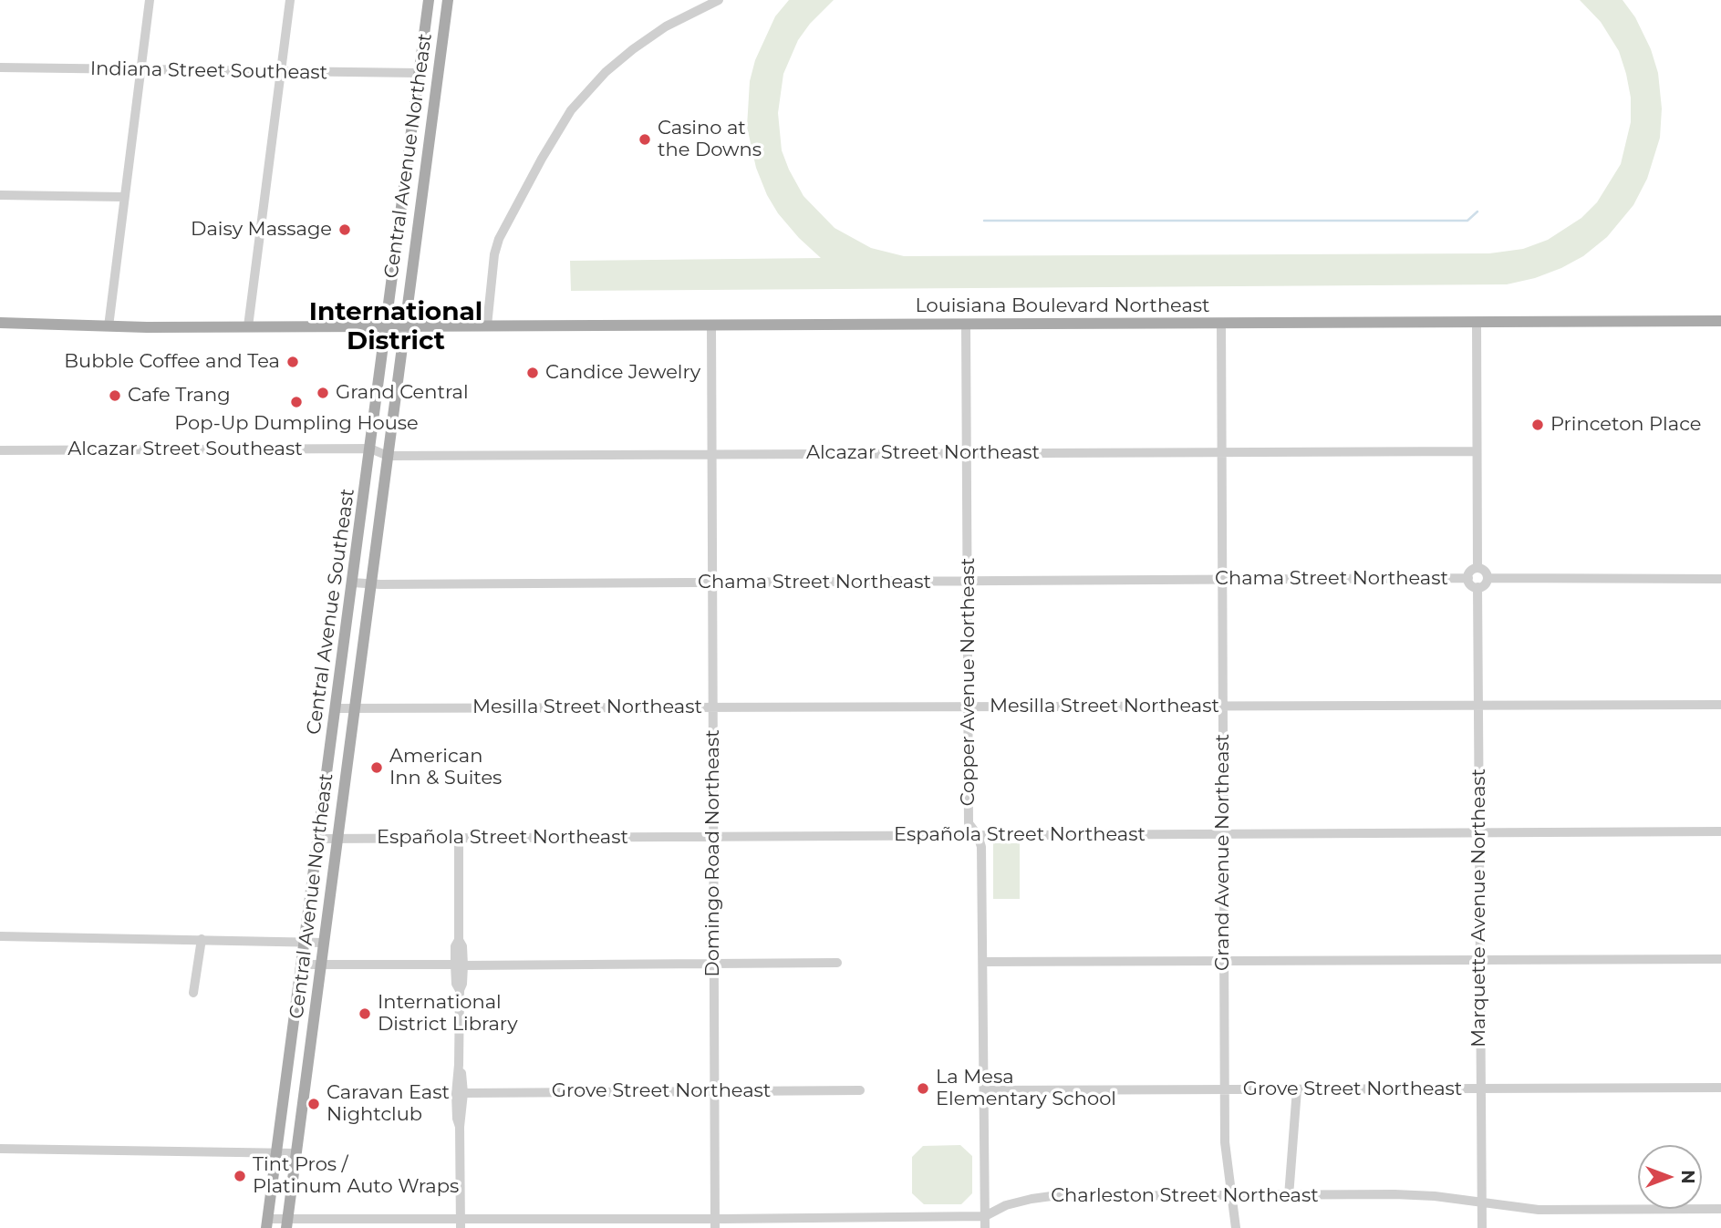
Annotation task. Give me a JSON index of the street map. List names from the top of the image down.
{
  "streets": {
    "main road": ["Central Avenue Northeast", "Louisiana Boulevard Northeast", "Central Avenue Southeast"],
    "street": [
      "Indiana Street Southeast",
      "Alcazar Street Southeast",
      "Alcazar Street Northeast",
      "Chama Street Northeast",
      "Copper Avenue Northeast",
      "Mesilla Street Northeast",
      "Española Street Northeast",
      "Grand Avenue Northeast",
      "Domingo Road Northeast",
      "Marquette Avenue Northeast",
      "Grove Street Northeast",
      "Charleston Street Northeast"
    ]
  },
  "crossings": [
    ["Indiana Street Southeast", "Central Avenue Southeast"],
    ["Central Avenue Northeast", "Louisiana Boulevard Northeast"],
    ["Central Avenue Northeast", "Alcazar Street Northeast"],
    ["Central Avenue Northeast", "Chama Street Northeast"],
    ["Central Avenue Northeast", "Mesilla Street Northeast"],
    ["Central Avenue Northeast", "Española Street Northeast"],
    ["Central Avenue Northeast", "Charleston Street Northeast"],
    ["Louisiana Boulevard Northeast", "Central Avenue Southeast"],
    ["Louisiana Boulevard Northeast", "Copper Avenue Northeast"],
    ["Louisiana Boulevard Northeast", "Grand Avenue Northeast"],
    ["Louisiana Boulevard Northeast", "Domingo Road Northeast"],
    ["Alcazar Street Southeast", "Alcazar Street Northeast"],
    ["Alcazar Street Southeast", "Central Avenue Southeast"],
    ["Alcazar Street Northeast", "Central Avenue Southeast"],
    ["Alcazar Street Northeast", "Copper Avenue Northeast"],
    ["Alcazar Street Northeast", "Grand Avenue Northeast"],
    ["Alcazar Street Northeast", "Domingo Road Northeast"],
    ["Chama Street Northeast", "Central Avenue Southeast"],
    ["Chama Street Northeast", "Copper Avenue Northeast"],
    ["Chama Street Northeast", "Grand Avenue Northeast"],
    ["Chama Street Northeast", "Domingo Road Northeast"],
    ["Chama Street Northeast", "Marquette Avenue Northeast"],
    ["Central Avenue Southeast", "Mesilla Street Northeast"],
    ["Central Avenue Southeast", "Española Street Northeast"],
    ["Central Avenue Southeast", "Charleston Street Northeast"],
    ["Copper Avenue Northeast", "Mesilla Street Northeast"],
    ["Copper Avenue Northeast", "Española Street Northeast"],
    ["Copper Avenue Northeast", "Grove Street Northeast"],
    ["Copper Avenue Northeast", "Charleston Street Northeast"],
    ["Mesilla Street Northeast", "Grand Avenue Northeast"],
    ["Mesilla Street Northeast", "Domingo Road Northeast"],
    ["Mesilla Street Northeast", "Marquette Avenue Northeast"],
    ["Española Street Northeast", "Grand Avenue Northeast"],
    ["Española Street Northeast", "Domingo Road Northeast"],
    ["Española Street Northeast", "Marquette Avenue Northeast"],
    ["Grand Avenue Northeast", "Grove Street Northeast"],
    ["Grand Avenue Northeast", "Charleston Street Northeast"],
    ["Domingo Road Northeast", "Grove Street Northeast"],
    ["Domingo Road Northeast", "Charleston Street Northeast"],
    ["Marquette Avenue Northeast", "Grove Street Northeast"],
    ["Marquette Avenue Northeast", "Charleston Street Northeast"]
  ],
  "districts": ["International District"],
  "places": [
    "Casino at the Downs",
    "Daisy Massage",
    "Bubble Coffee and Tea",
    "Candice Jewelry",
    "Grand Central",
    "Cafe Trang",
    "Pop-Up Dumpling House",
    "Princeton Place",
    "American Inn & Suites",
    "International District Library",
    "La Mesa Elementary School",
    "Caravan East Nightclub",
    "Tint Pros / Platinum Auto Wraps"
  ],
  "north": "right"
}
